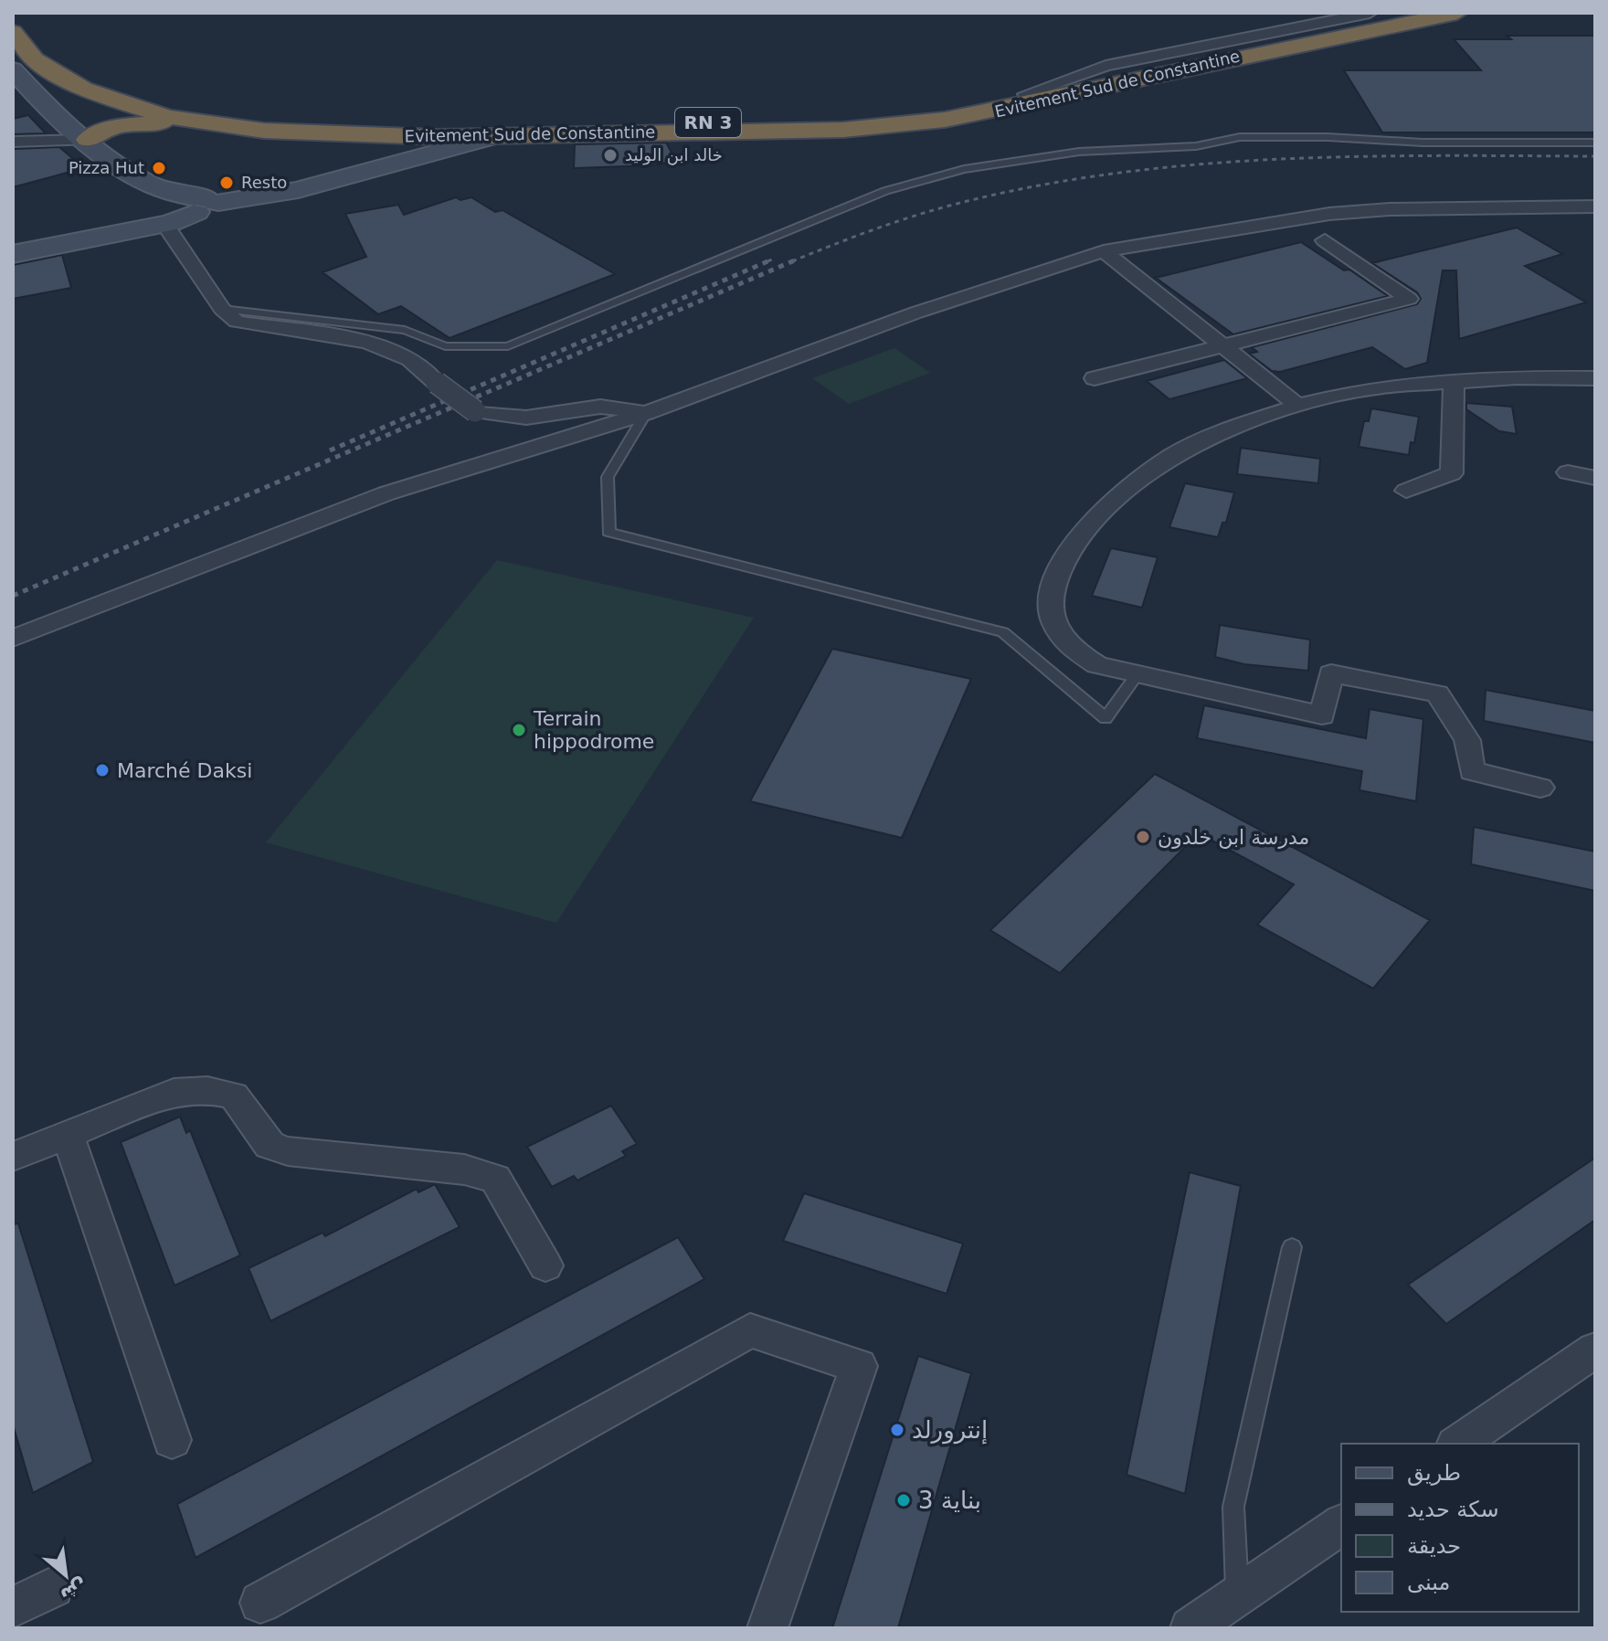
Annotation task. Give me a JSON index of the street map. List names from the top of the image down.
{
  "streets": {
    "highway": ["Evitement Sud de Constantine", "RN 3"]
  },
  "places": [
    "خالد ابن الوليد",
    "Pizza Hut",
    "Resto",
    "Terrain hippodrome",
    "Marché Daksi",
    "مدرسة ابن خلدون",
    "إنترورلد",
    "بناية 3"
  ],
  "legend": [
    "طريق",
    "سكة حديد",
    "حديقة",
    "مبنى"
  ],
  "north": "bottom right"
}
